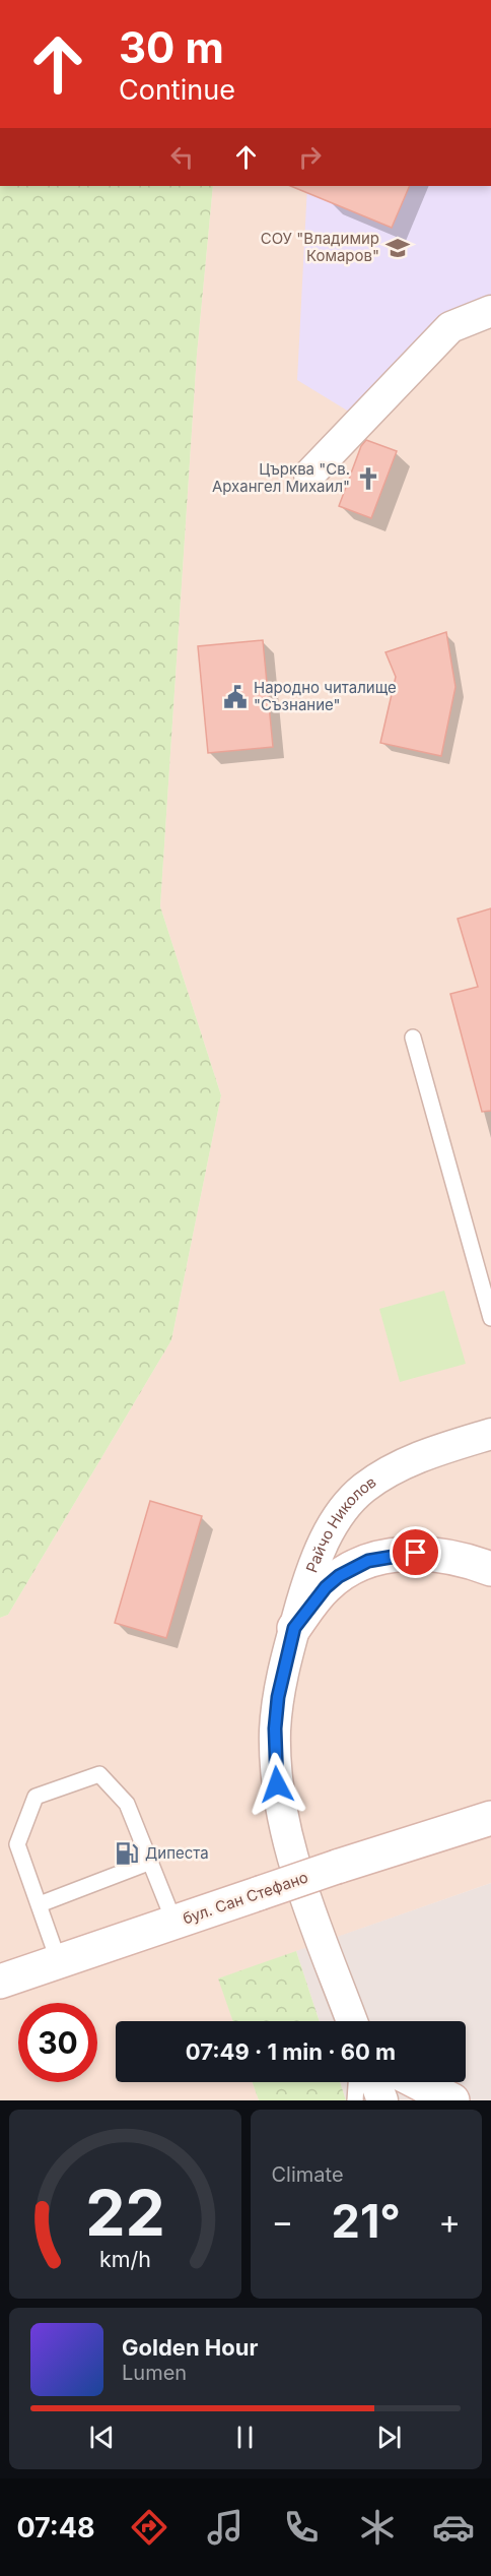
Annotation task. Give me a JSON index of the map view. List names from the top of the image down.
{
  "streets": {
    "main road": ["бул. Сан Стефано"],
    "street": ["Райчо Николов"]
  },
  "places": {
    "school or university": ["СОУ \"Владимир Комаров\""],
    "church": ["Църква \"Св. Архангел Михаил\""],
    "public building": ["Народно читалище \"Съзнание\""],
    "fuel station": ["Дипеста"]
  },
  "page": {
    "turn": ["30 m", "Continue"],
    "limit": "30",
    "trip": "07:49 · 1 min · 60 m",
    "tile": "Climate",
    "heat": ["−", "21°", "+"],
    "song": ["Golden Hour", "Lumen"],
    "tabs": "07:48",
    "gauge": ["22", "km/h"]
  }
}
